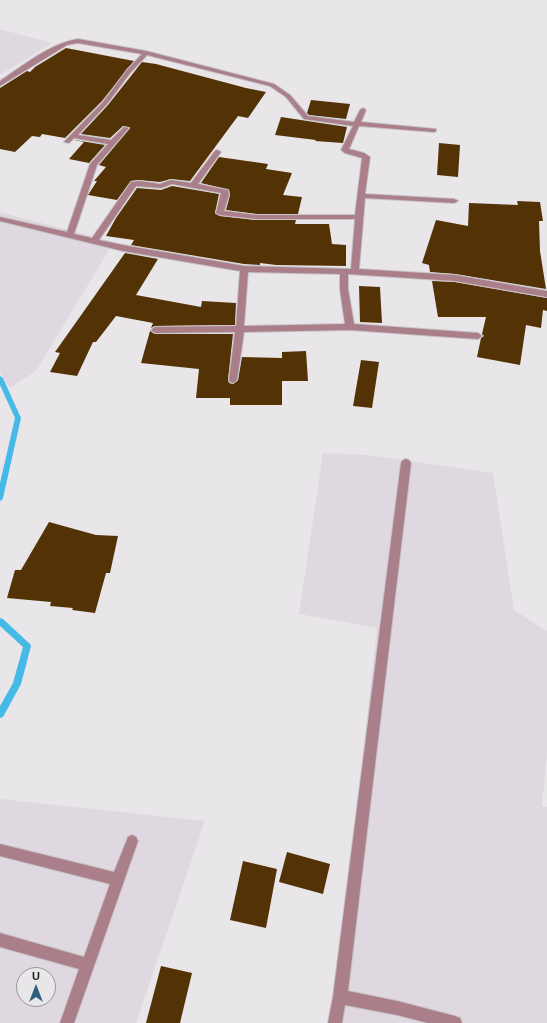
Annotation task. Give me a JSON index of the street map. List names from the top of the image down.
{
  "north": "top"
}
